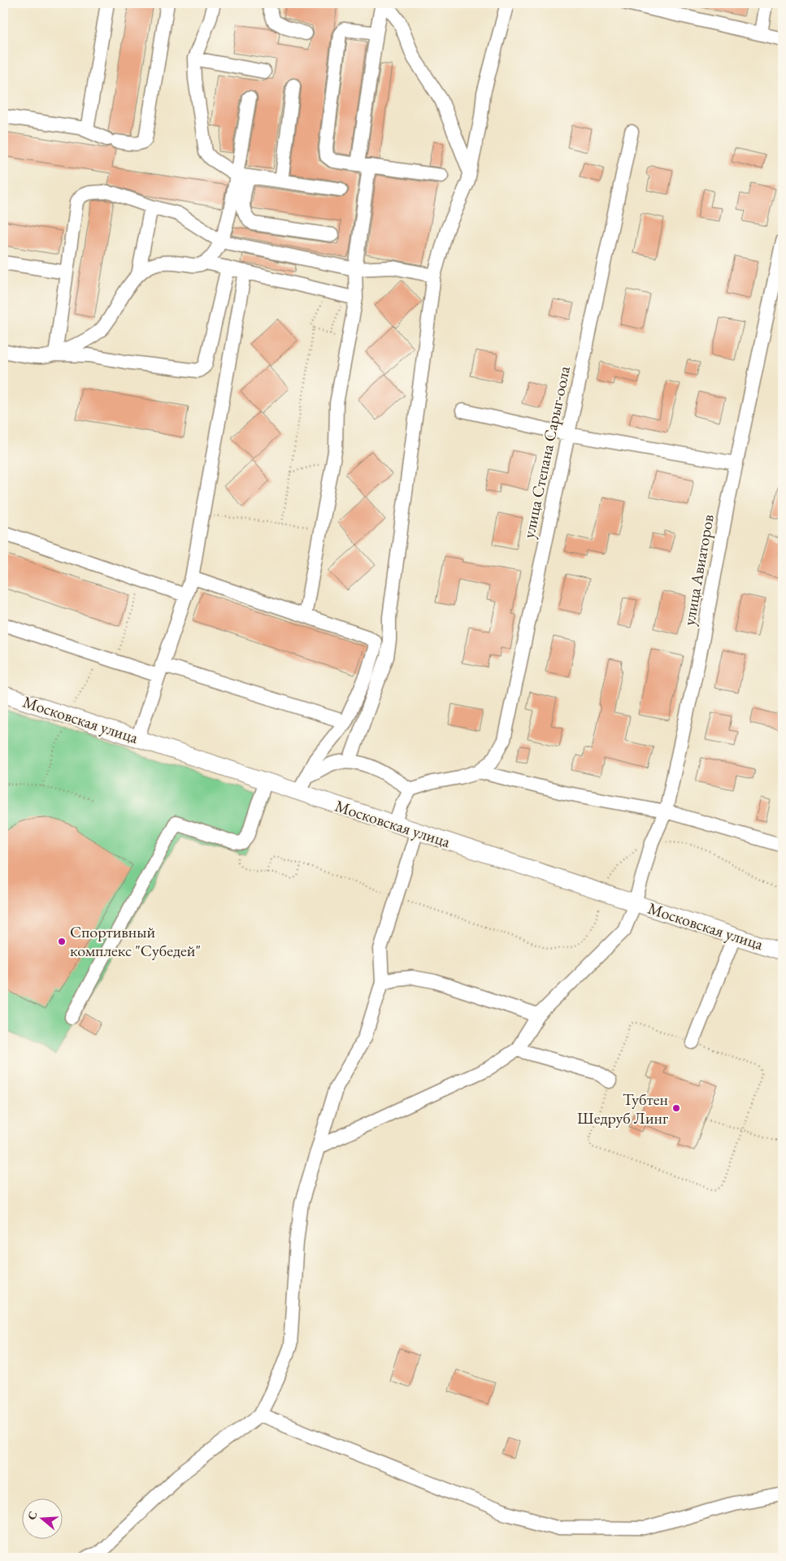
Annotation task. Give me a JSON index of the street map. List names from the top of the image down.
{
  "streets": {
    "main road": ["Московская улица"],
    "street": ["улица Степана Сарыг-оола", "улица Авиаторов"]
  },
  "crossings": [
    ["улица Авиаторов", "Московская улица"]
  ],
  "places": ["Спортивный комплекс \"Субедей\"", "Тубтен Шедруб Линг"],
  "north": "left"
}
